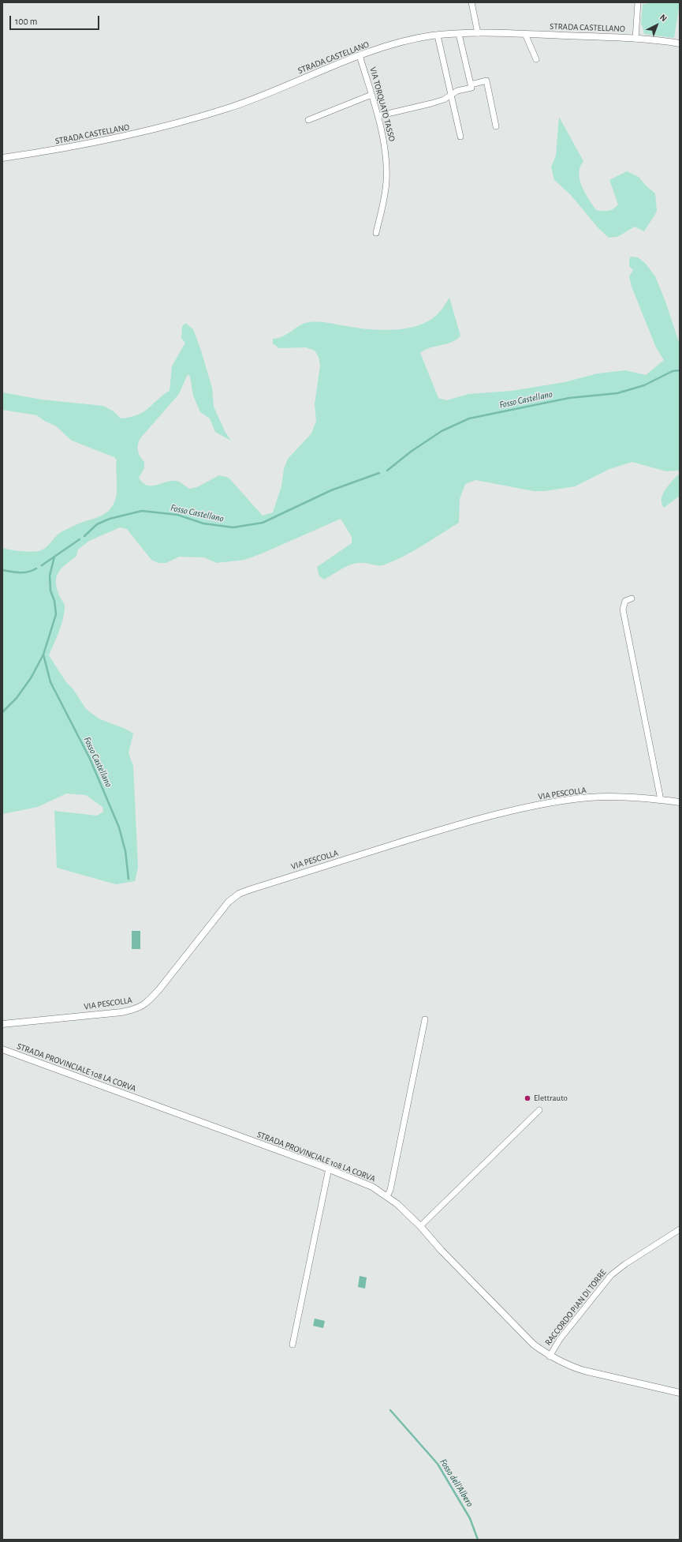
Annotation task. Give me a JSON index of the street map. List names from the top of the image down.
{
  "streets": {
    "street": [
      "STRADA CASTELLANO",
      "VIA TORQUATO TASSO",
      "VIA PESCOLLA",
      "STRADA PROVINCIALE 108 LA CORVA",
      "RACCORDO PIAN DI TORRE"
    ]
  },
  "crossings": [
    ["STRADA CASTELLANO", "VIA TORQUATO TASSO"],
    ["STRADA PROVINCIALE 108 LA CORVA", "RACCORDO PIAN DI TORRE"]
  ],
  "water": ["Fosso Castellano", "Fosso dell'Albero"],
  "places": ["Elettrauto"],
  "scale_bar": "100 m",
  "north": "top right"
}
